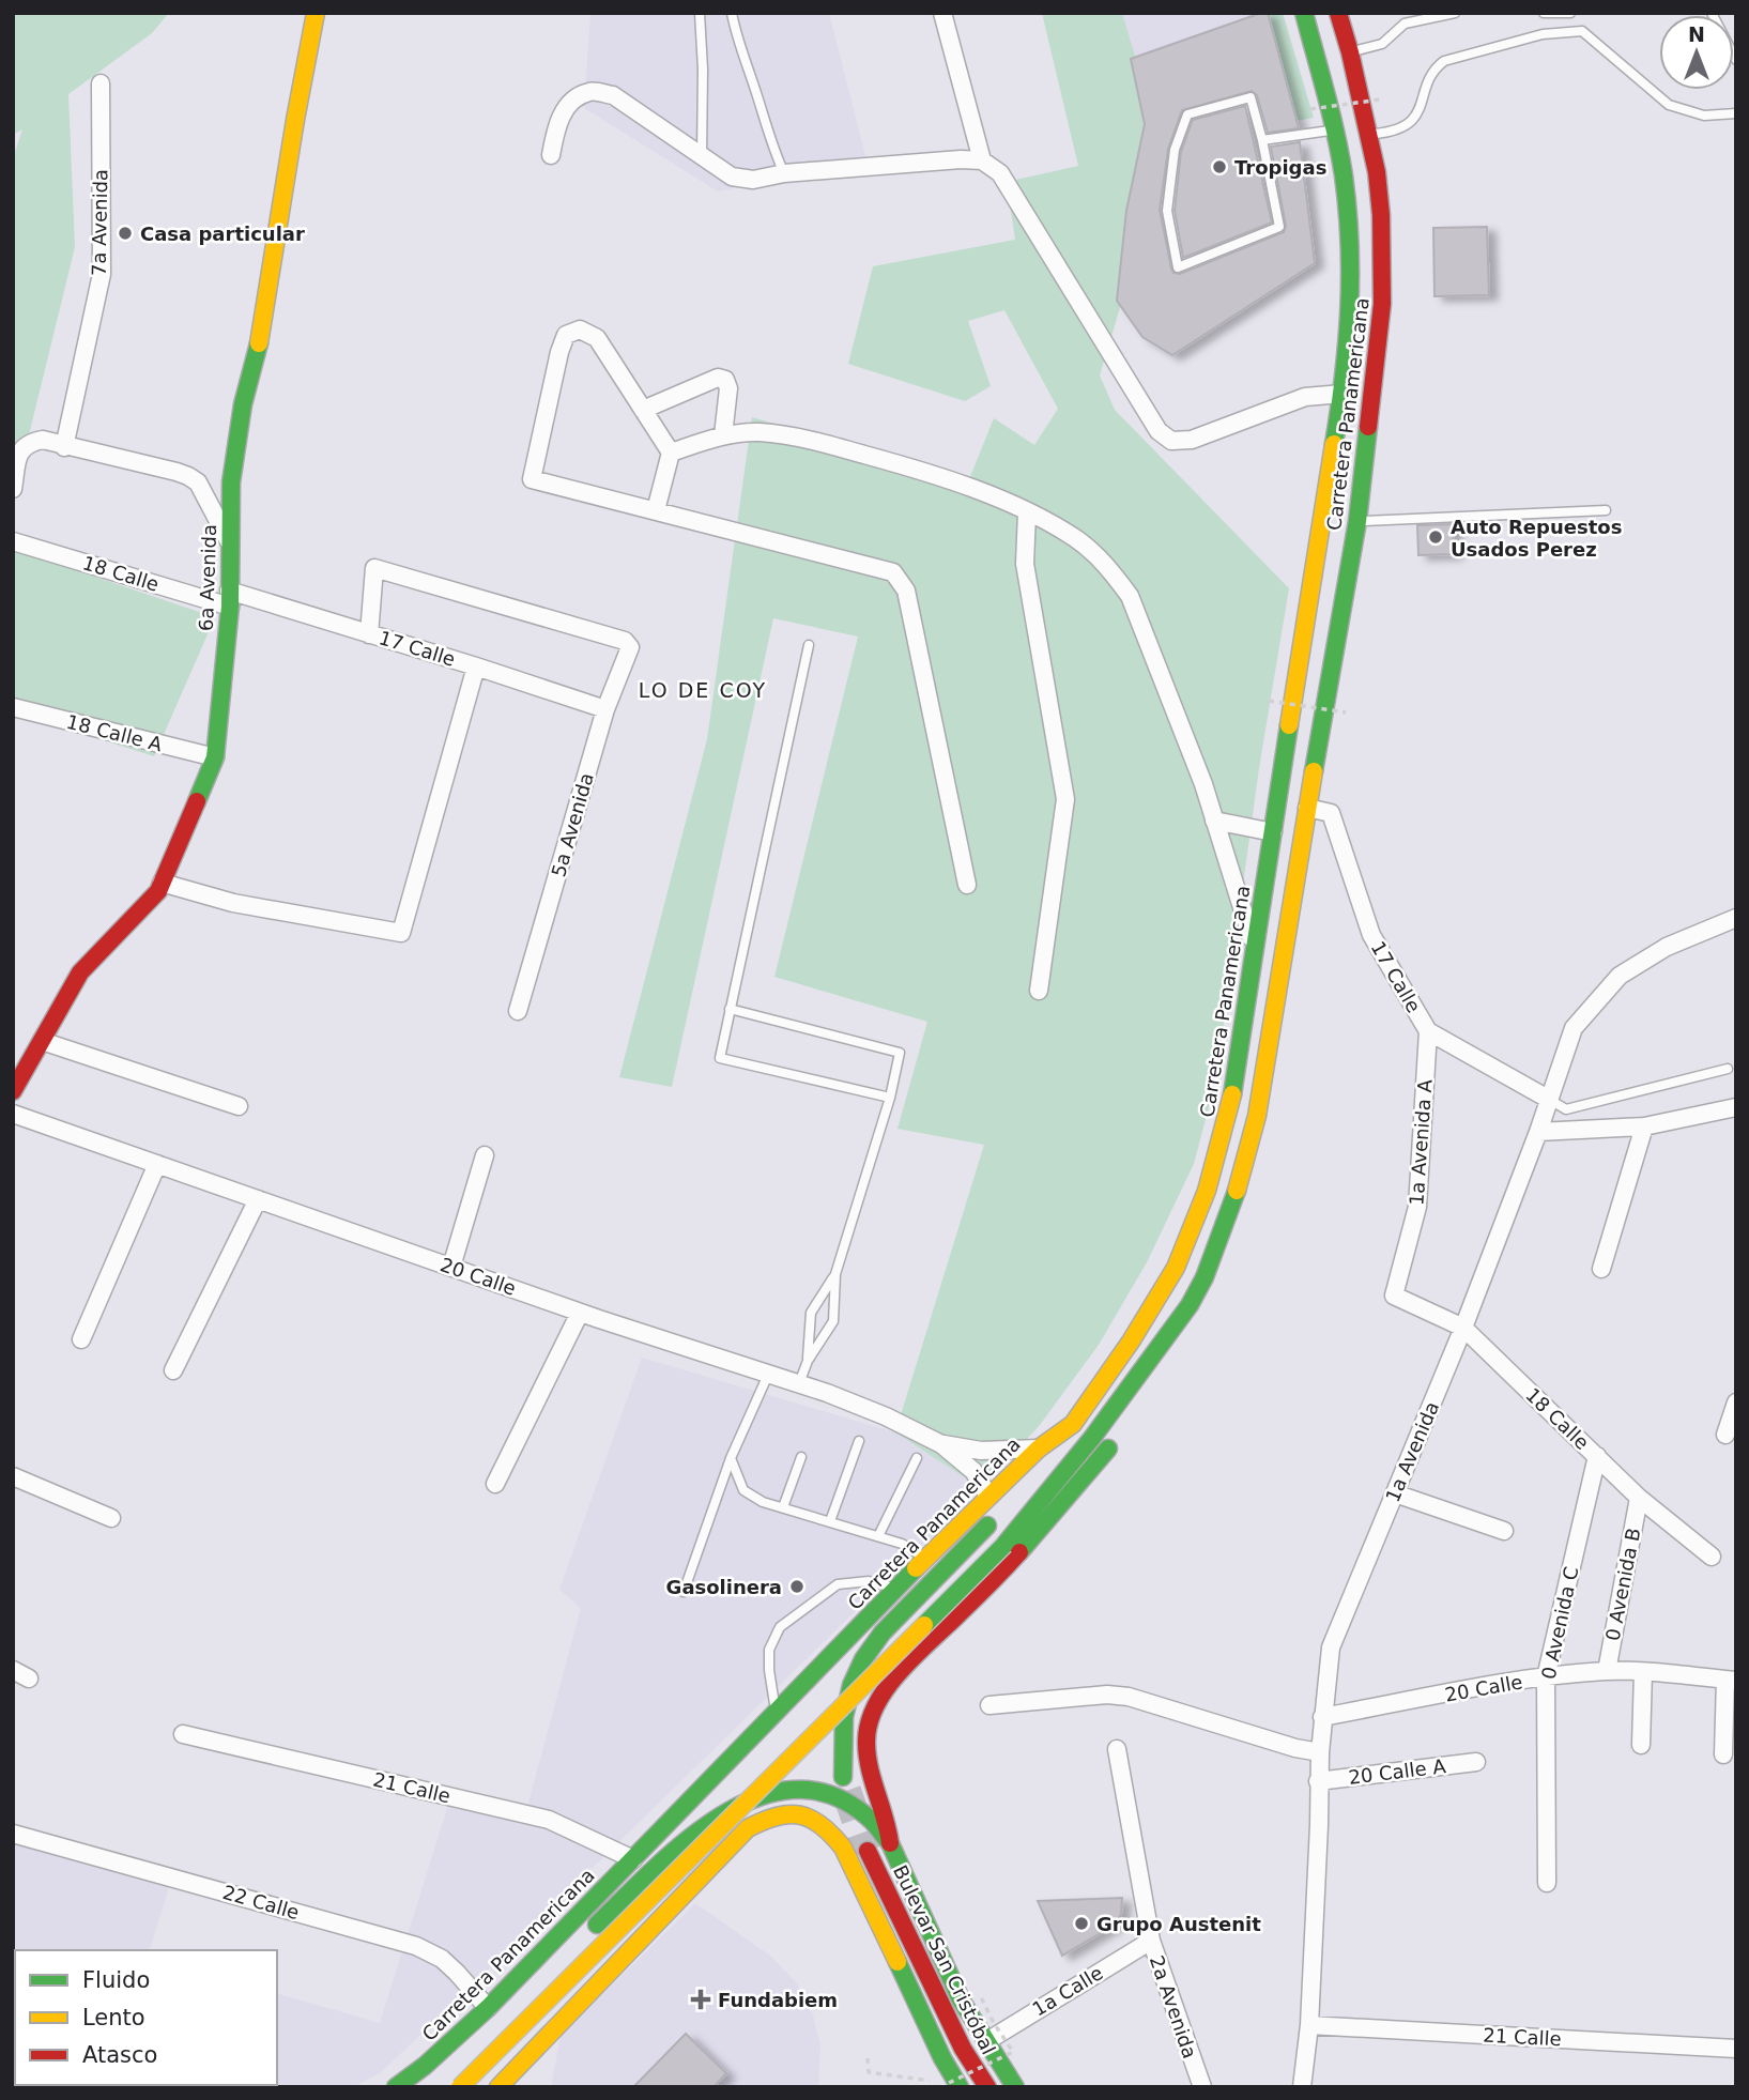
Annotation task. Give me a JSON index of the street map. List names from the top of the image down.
{
  "streets": {
    "main road": ["Carretera Panamericana", "6a Avenida", "Bulevar San Cristóbal"],
    "street": [
      "7a Avenida",
      "18 Calle",
      "17 Calle",
      "18 Calle A",
      "5a Avenida",
      "1a Avenida A",
      "20 Calle",
      "1a Avenida",
      "0 Avenida B",
      "0 Avenida C",
      "20 Calle A",
      "21 Calle",
      "22 Calle",
      "1a Calle",
      "2a Avenida"
    ]
  },
  "crossings": [
    ["Carretera Panamericana", "17 Calle"],
    ["Carretera Panamericana", "20 Calle"],
    ["Carretera Panamericana", "21 Calle"],
    ["Carretera Panamericana", "22 Calle"],
    ["18 Calle", "6a Avenida"],
    ["18 Calle", "17 Calle"],
    ["18 Calle", "1a Avenida A"],
    ["18 Calle", "1a Avenida"],
    ["18 Calle", "0 Avenida B"],
    ["18 Calle", "0 Avenida C"],
    ["6a Avenida", "17 Calle"],
    ["6a Avenida", "18 Calle A"],
    ["17 Calle", "5a Avenida"],
    ["17 Calle", "1a Avenida A"],
    ["17 Calle", "1a Avenida"],
    ["20 Calle", "1a Avenida"],
    ["20 Calle", "0 Avenida B"],
    ["20 Calle", "0 Avenida C"],
    ["1a Avenida", "20 Calle A"],
    ["1a Avenida", "21 Calle"],
    ["Bulevar San Cristóbal", "1a Calle"],
    ["1a Calle", "2a Avenida"]
  ],
  "districts": ["LO DE COY"],
  "places": {
    "other": [
      "Tropigas",
      "Casa particular",
      "Auto Repuestos Usados Perez",
      "Gasolinera",
      "Grupo Austenit"
    ],
    "health": ["Fundabiem"]
  },
  "legend": ["Fluido", "Lento", "Atasco"],
  "north": "top"
}
